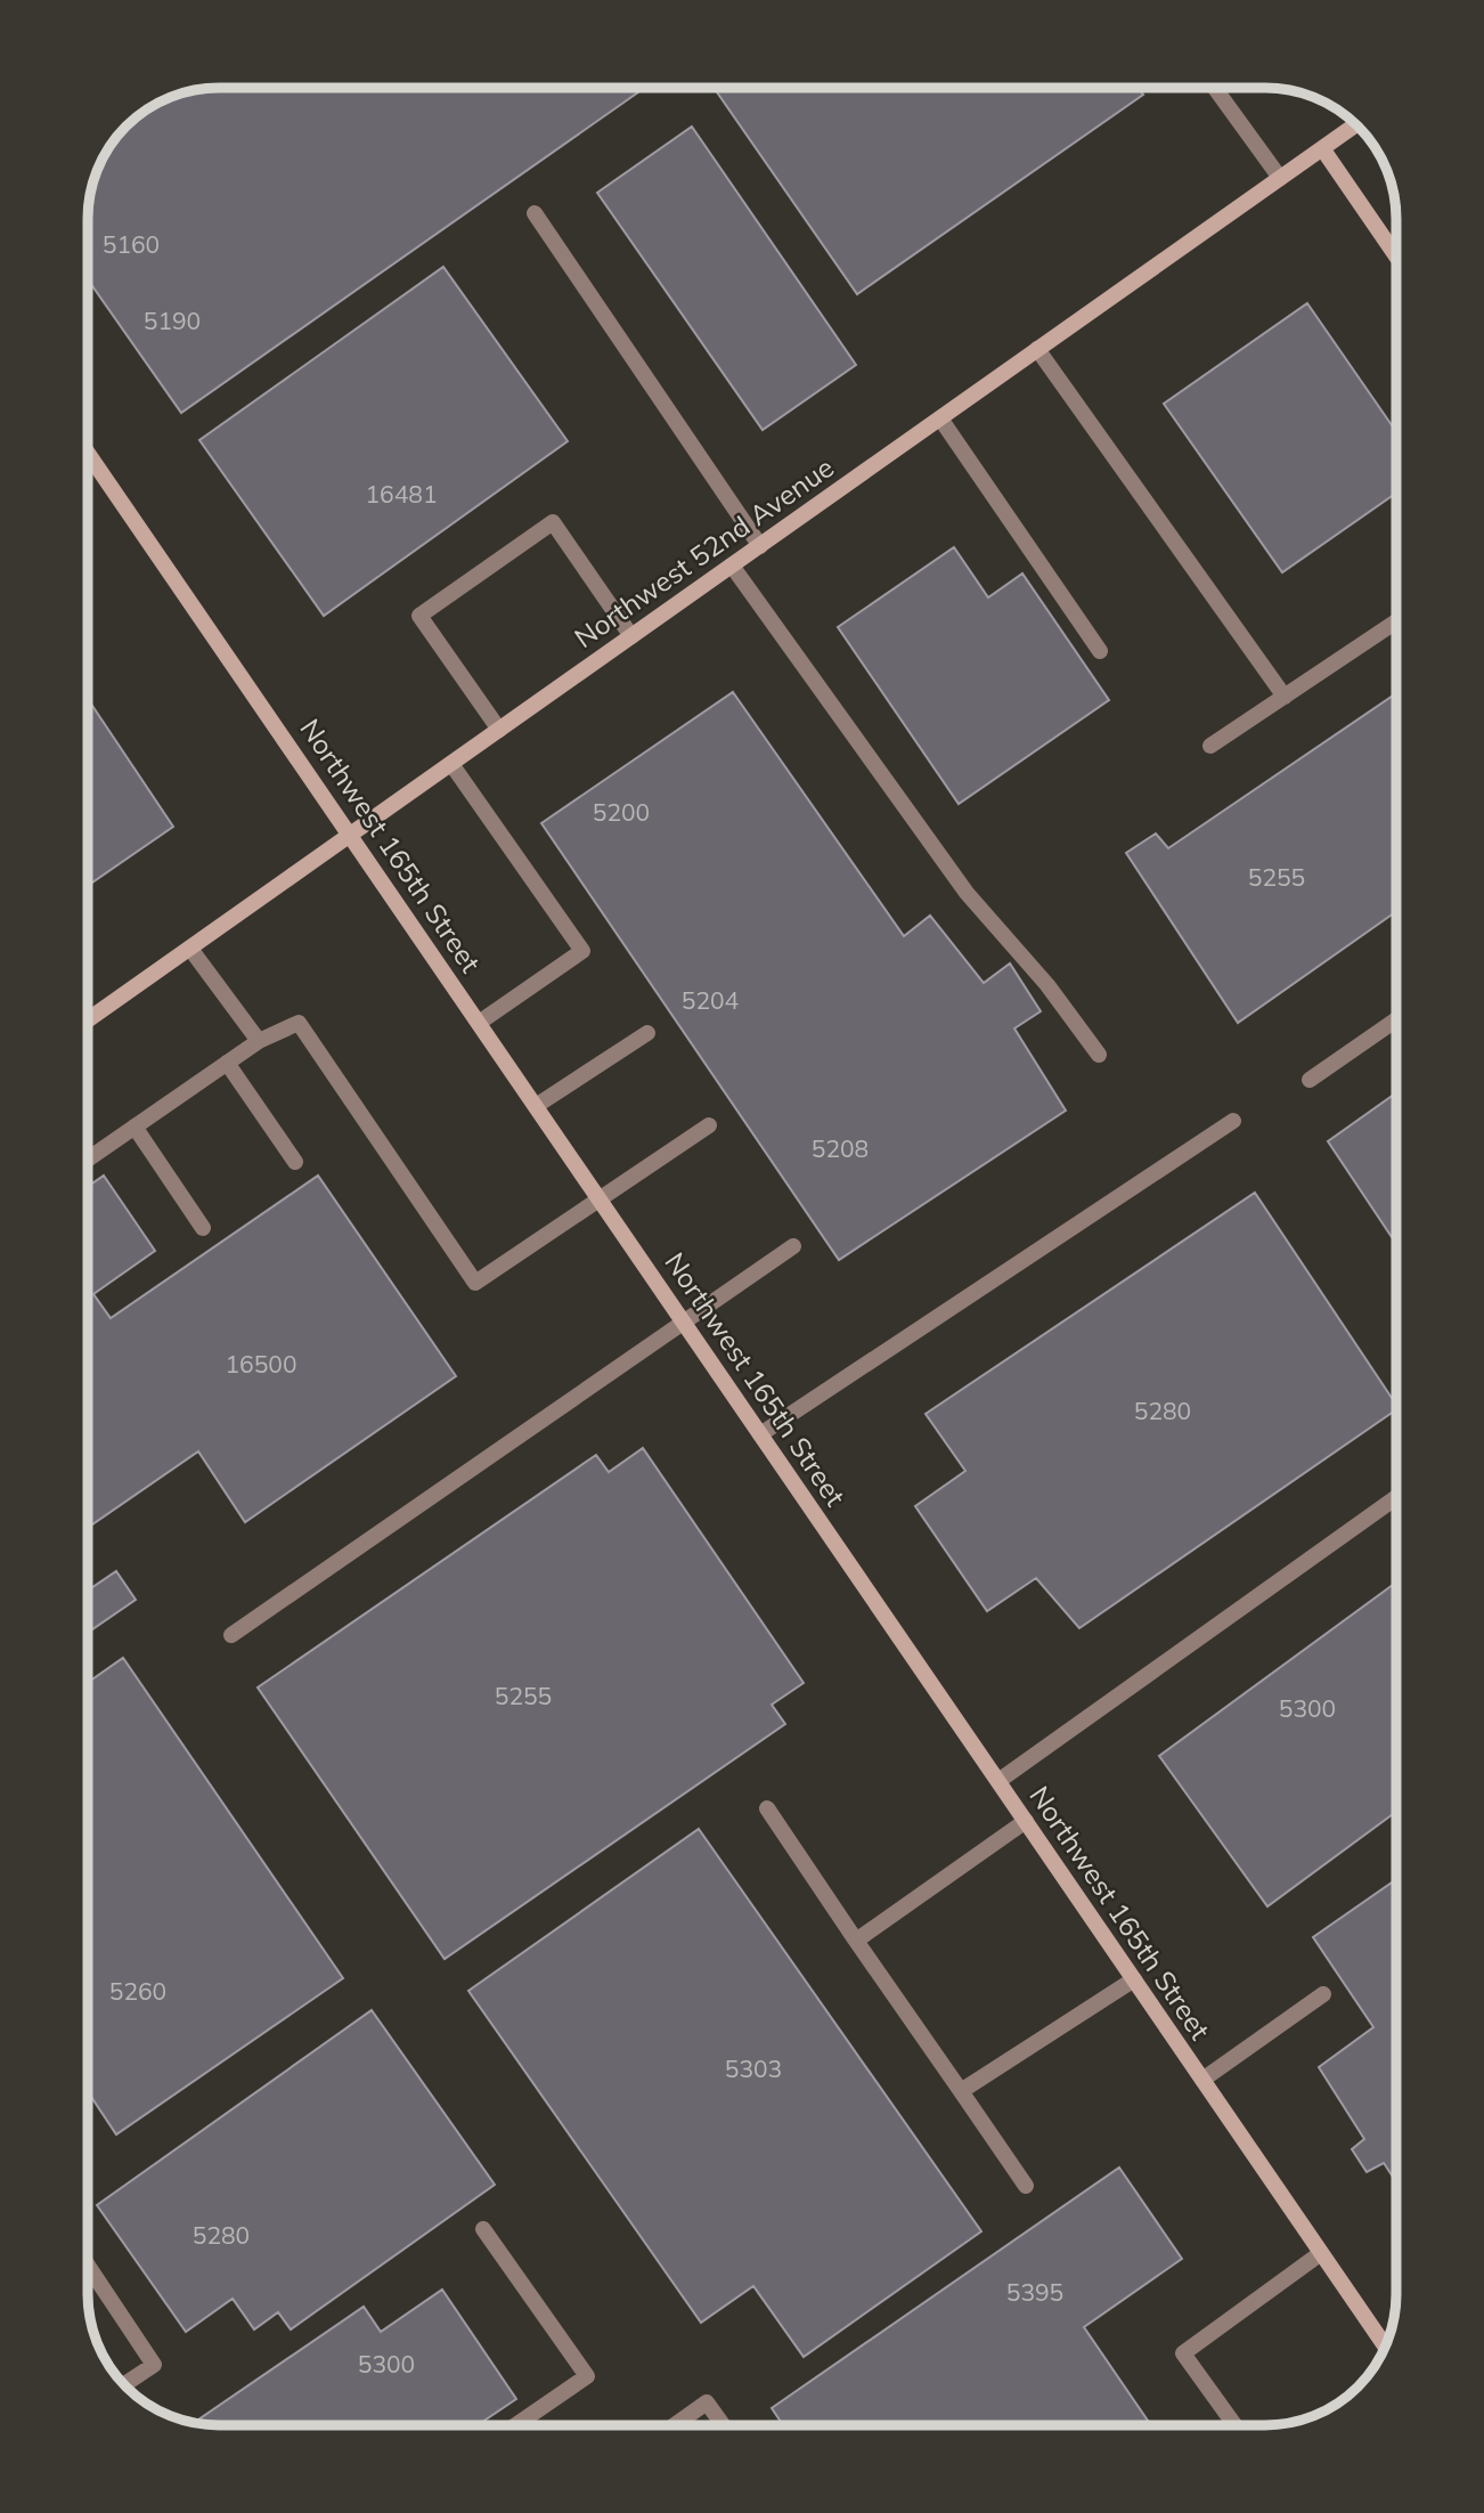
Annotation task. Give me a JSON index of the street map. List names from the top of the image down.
{
  "streets": {
    "street": ["Northwest 52nd Avenue", "Northwest 165th Street"]
  },
  "crossings": [
    ["Northwest 52nd Avenue", "Northwest 165th Street"]
  ],
  "house_numbers": [
    "5160",
    "5190",
    "16481",
    "5200",
    "5255",
    "5204",
    "5208",
    "16500",
    "5280",
    "5255",
    "5300",
    "5260",
    "5303",
    "5280",
    "5395",
    "5300"
  ]
}
